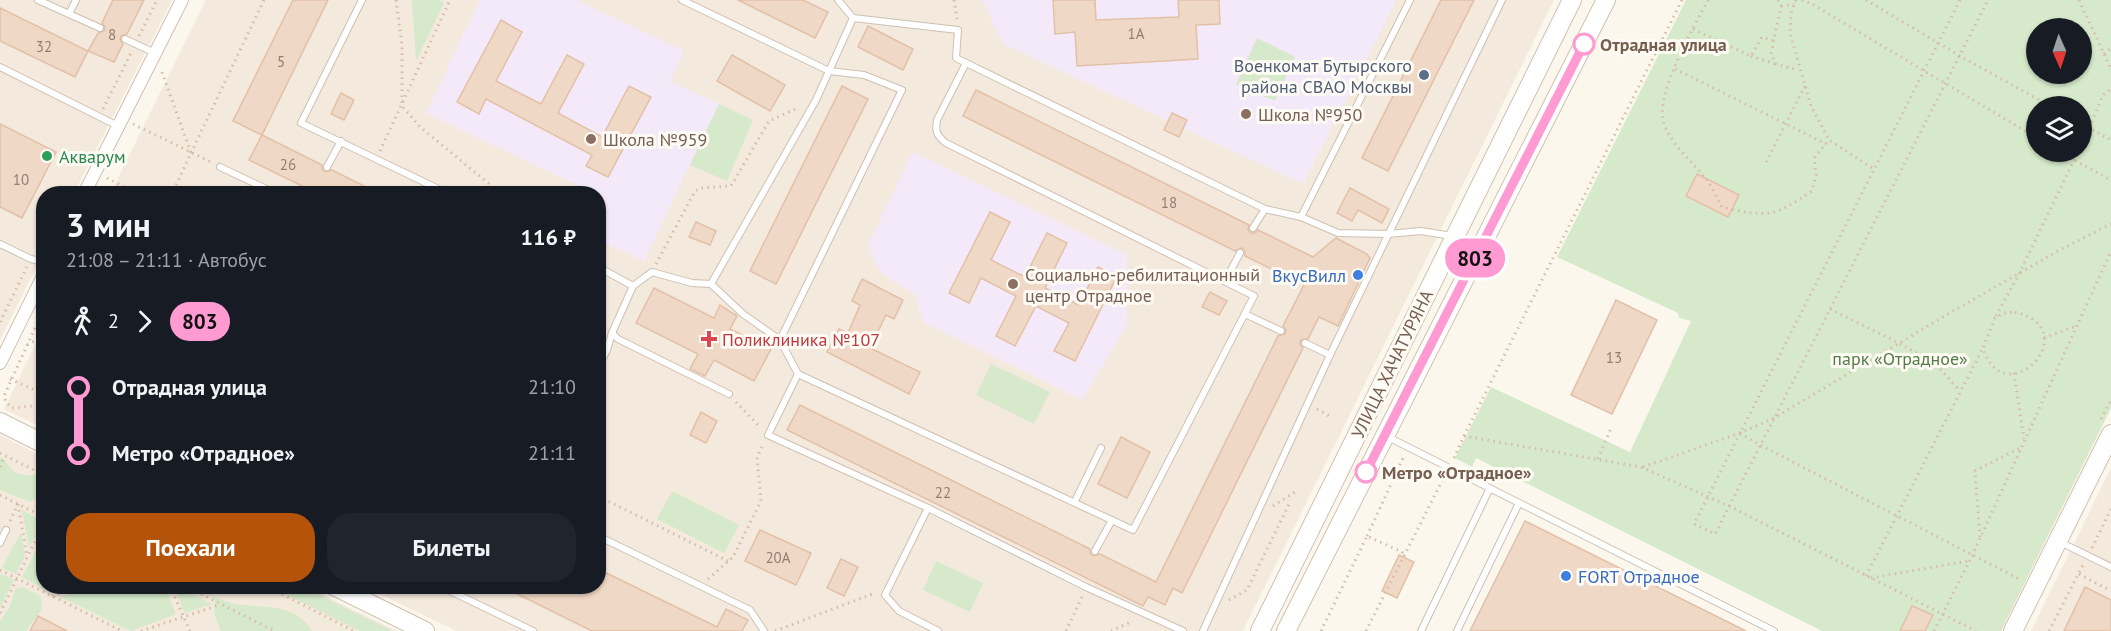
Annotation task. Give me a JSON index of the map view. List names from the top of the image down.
{
  "streets": {
    "main road": ["УЛИЦА ХАЧАТУРЯНА"]
  },
  "parks": ["парк «Отрадное»"],
  "places": {
    "other": [
      "Отрадная улица",
      "Военкомат Бутырского района СВАО Москвы",
      "Школа №950",
      "Школа №959",
      "Акварум",
      "ВкусВилл",
      "Социально-ребилитационный центр Отрадное",
      "Метро «Отрадное»",
      "FORT Отрадное"
    ],
    "health": ["Поликлиника №107"]
  },
  "lines": ["bus line 803"],
  "house_numbers": [
    "1А",
    "8",
    "32",
    "5",
    "26",
    "10",
    "18",
    "13",
    "22",
    "20А"
  ],
  "north": "bottom",
  "page": {
    "on_map": "803",
    "heading": ["3 мин", "21:08 – 21:11 · Автобус", "116 ₽"],
    "legs": ["2", "803"],
    "list": [
      {
        "name": "Отрадная улица",
        "value": "21:10"
      },
      {
        "name": "Метро «Отрадное»",
        "value": "21:11"
      }
    ],
    "buttons": ["Поехали", "Билеты"]
  }
}
